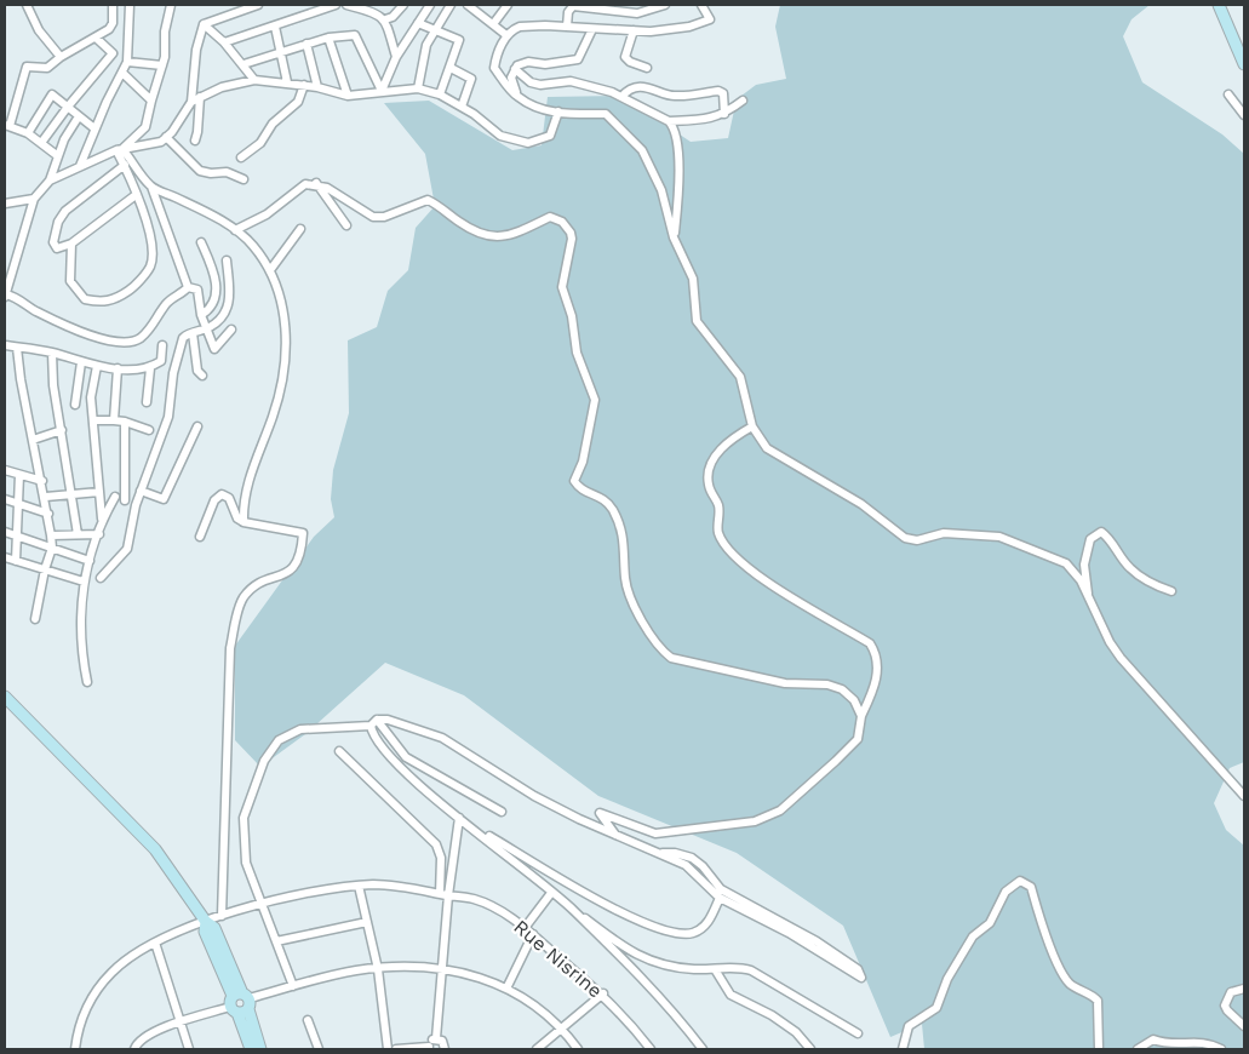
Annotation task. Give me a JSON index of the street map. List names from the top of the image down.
{
  "streets": {
    "street": ["Rue Nisrine"]
  }
}
